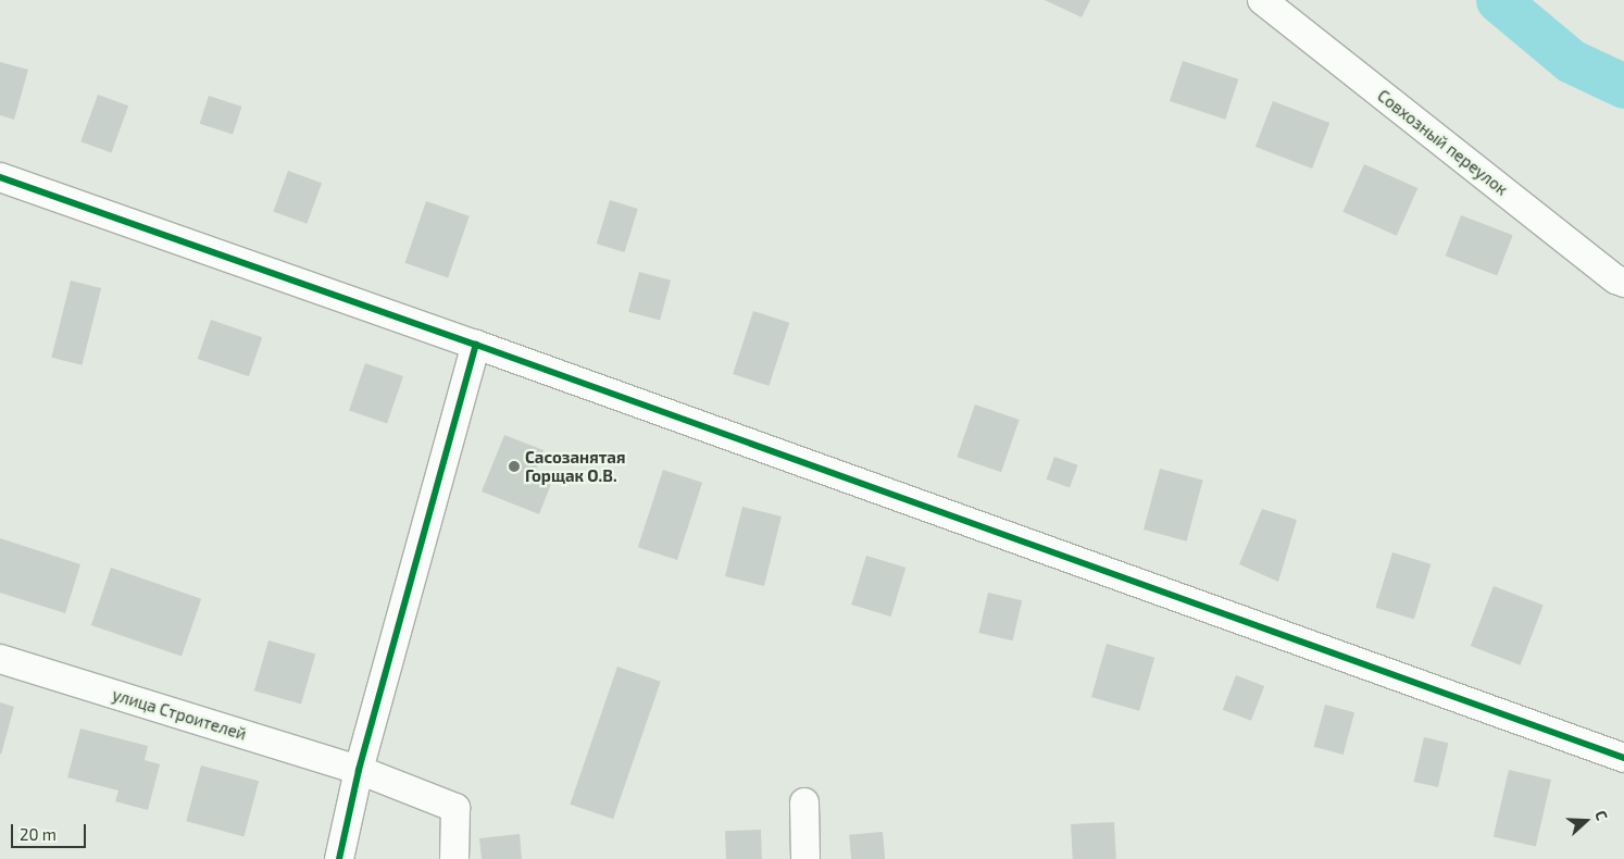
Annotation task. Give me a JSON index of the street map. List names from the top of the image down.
{
  "streets": {
    "street": ["Совхозный переулок", "улица Строителей"]
  },
  "places": ["Сасозанятая Горщак О.В."],
  "scale_bar": "20 m",
  "north": "right"
}
